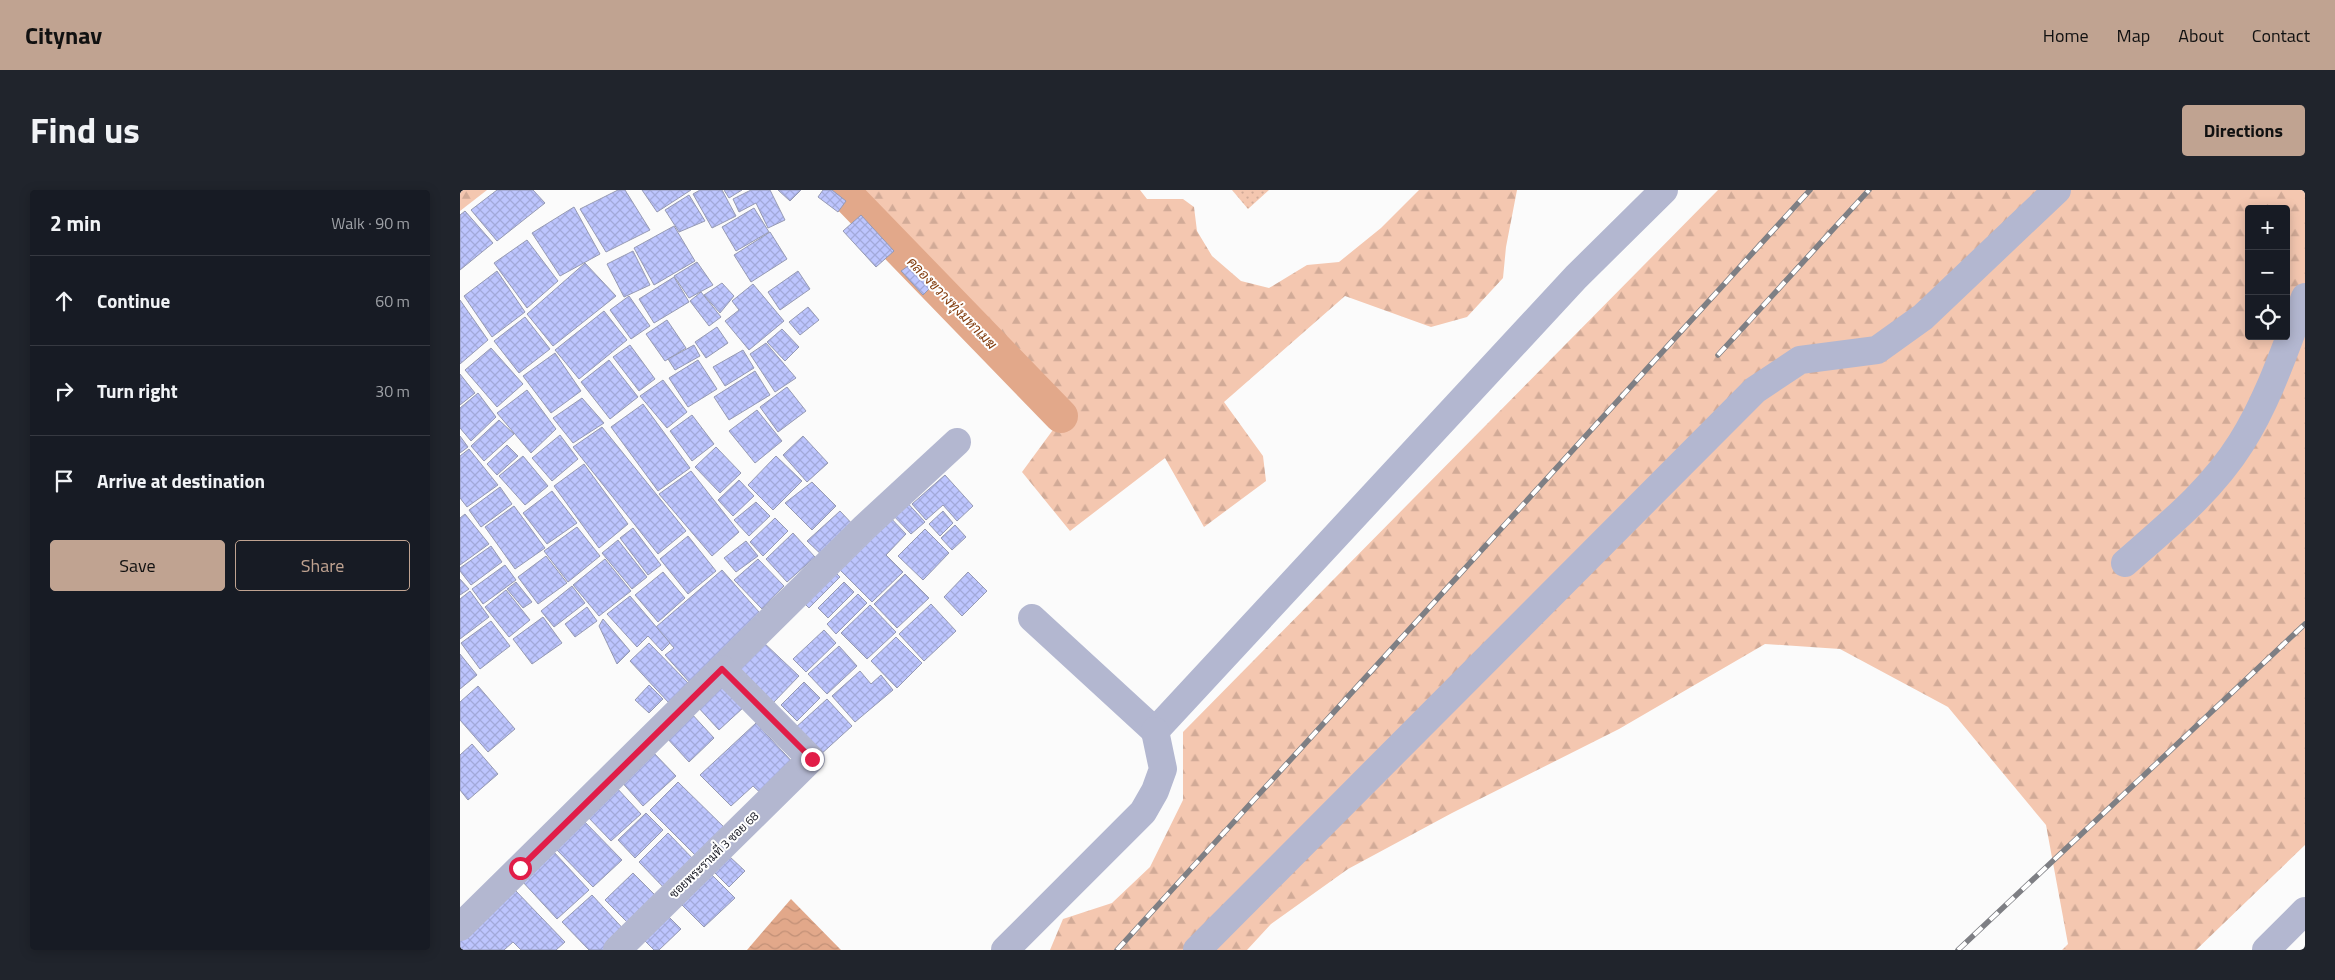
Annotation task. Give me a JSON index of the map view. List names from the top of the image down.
{
  "streets": {
    "street": ["ซอยพระรามที่ 3 ซอย 68"]
  },
  "water": ["คลองขวางทุ่งมหาเมฆ"],
  "page": {
    "header": "Citynav",
    "nav": [
      "Home",
      "Map",
      "About",
      "Contact"
    ],
    "title": "Find us",
    "buttons": [
      "Directions",
      ["Save", "Share"]
    ],
    "heading": ["2 min", "Walk · 90 m"],
    "map_buttons": ["+", "−"],
    "list": [
      ["Continue", "60 m"],
      ["Turn right", "30 m"],
      "Arrive at destination"
    ]
  }
}
